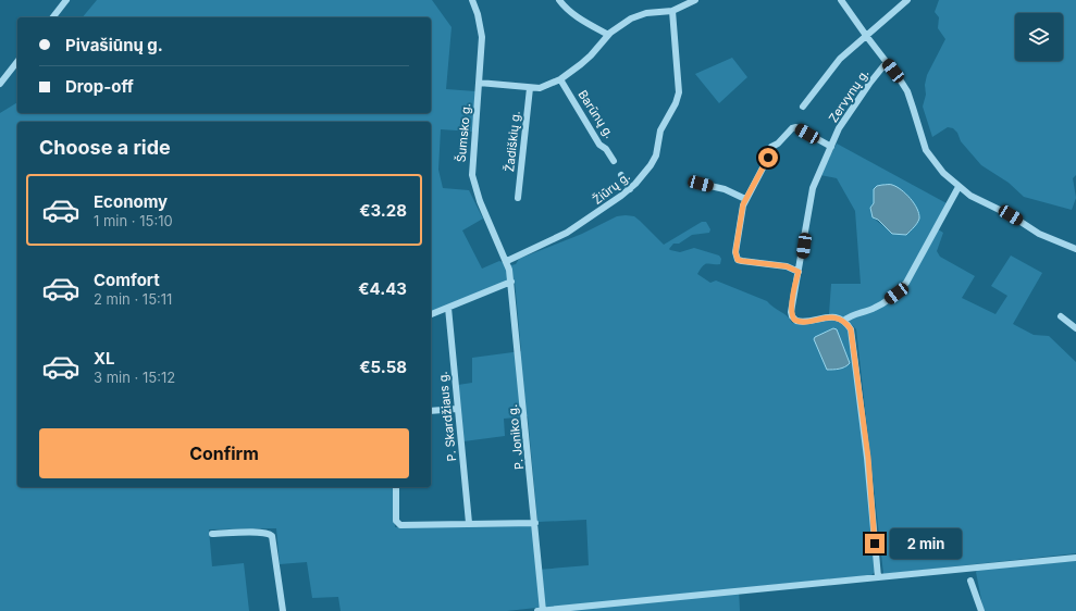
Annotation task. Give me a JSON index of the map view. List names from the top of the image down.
{
  "streets": {
    "street": [
      "Zervynų g.",
      "Barūnų g.",
      "Šumsko g.",
      "Žadiškių g.",
      "Žiūrų g.",
      "P. Skardžiaus g.",
      "P. Joniko g."
    ]
  },
  "crossings": [
    ["Šumsko g.", "Žiūrų g."],
    ["Šumsko g.", "P. Joniko g."],
    ["Žiūrų g.", "P. Joniko g."]
  ],
  "page": {
    "banner": ["Pivašiūnų g.", "Drop-off"],
    "heading": "Choose a ride",
    "list": [
      {
        "name": "Economy",
        "note": "1 min · 15:10",
        "value": "€3.28"
      },
      {
        "name": "Comfort",
        "note": "2 min · 15:11",
        "value": "€4.43"
      },
      {
        "name": "XL",
        "note": "3 min · 15:12",
        "value": "€5.58"
      }
    ],
    "buttons": "Confirm",
    "bubble": "2 min"
  }
}
